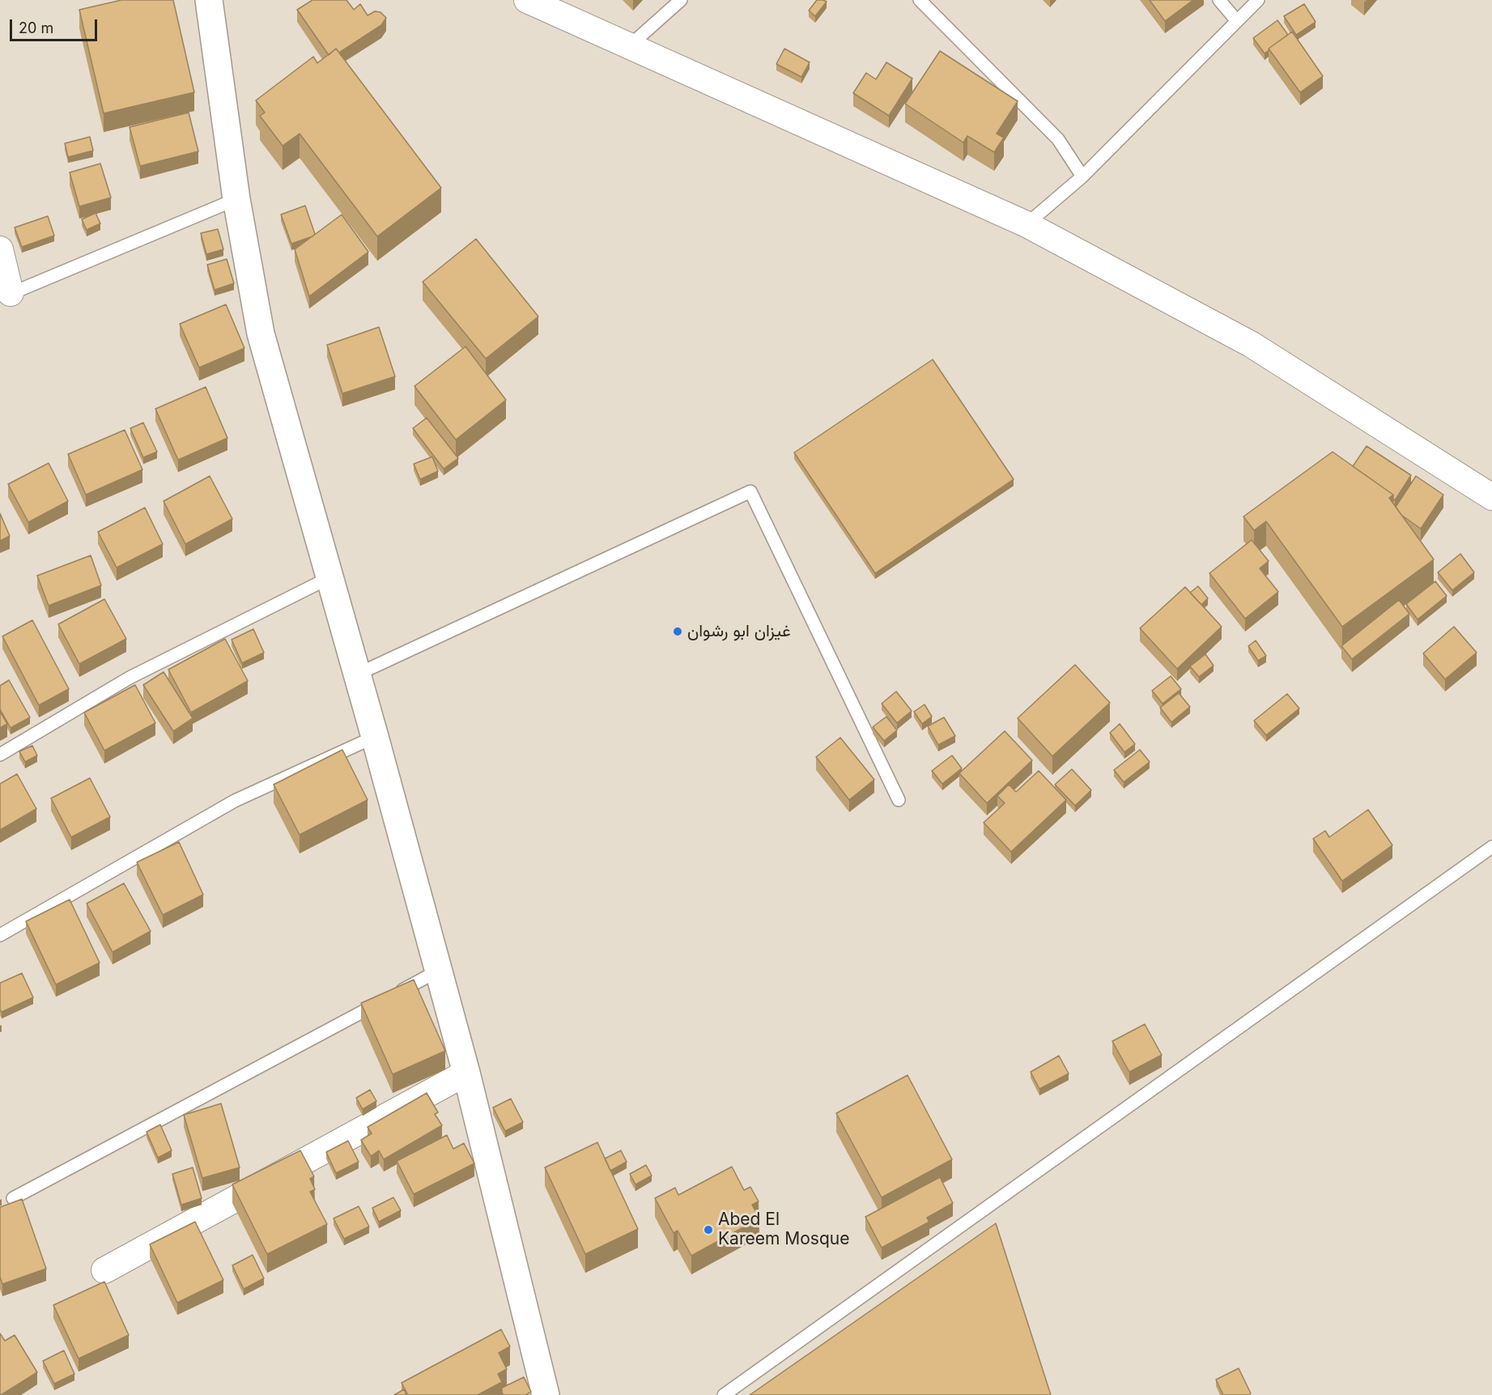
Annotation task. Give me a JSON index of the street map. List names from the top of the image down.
{
  "places": ["غيزان ابو رشوان", "Abed El Kareem Mosque"],
  "scale_bar": "20 m"
}
